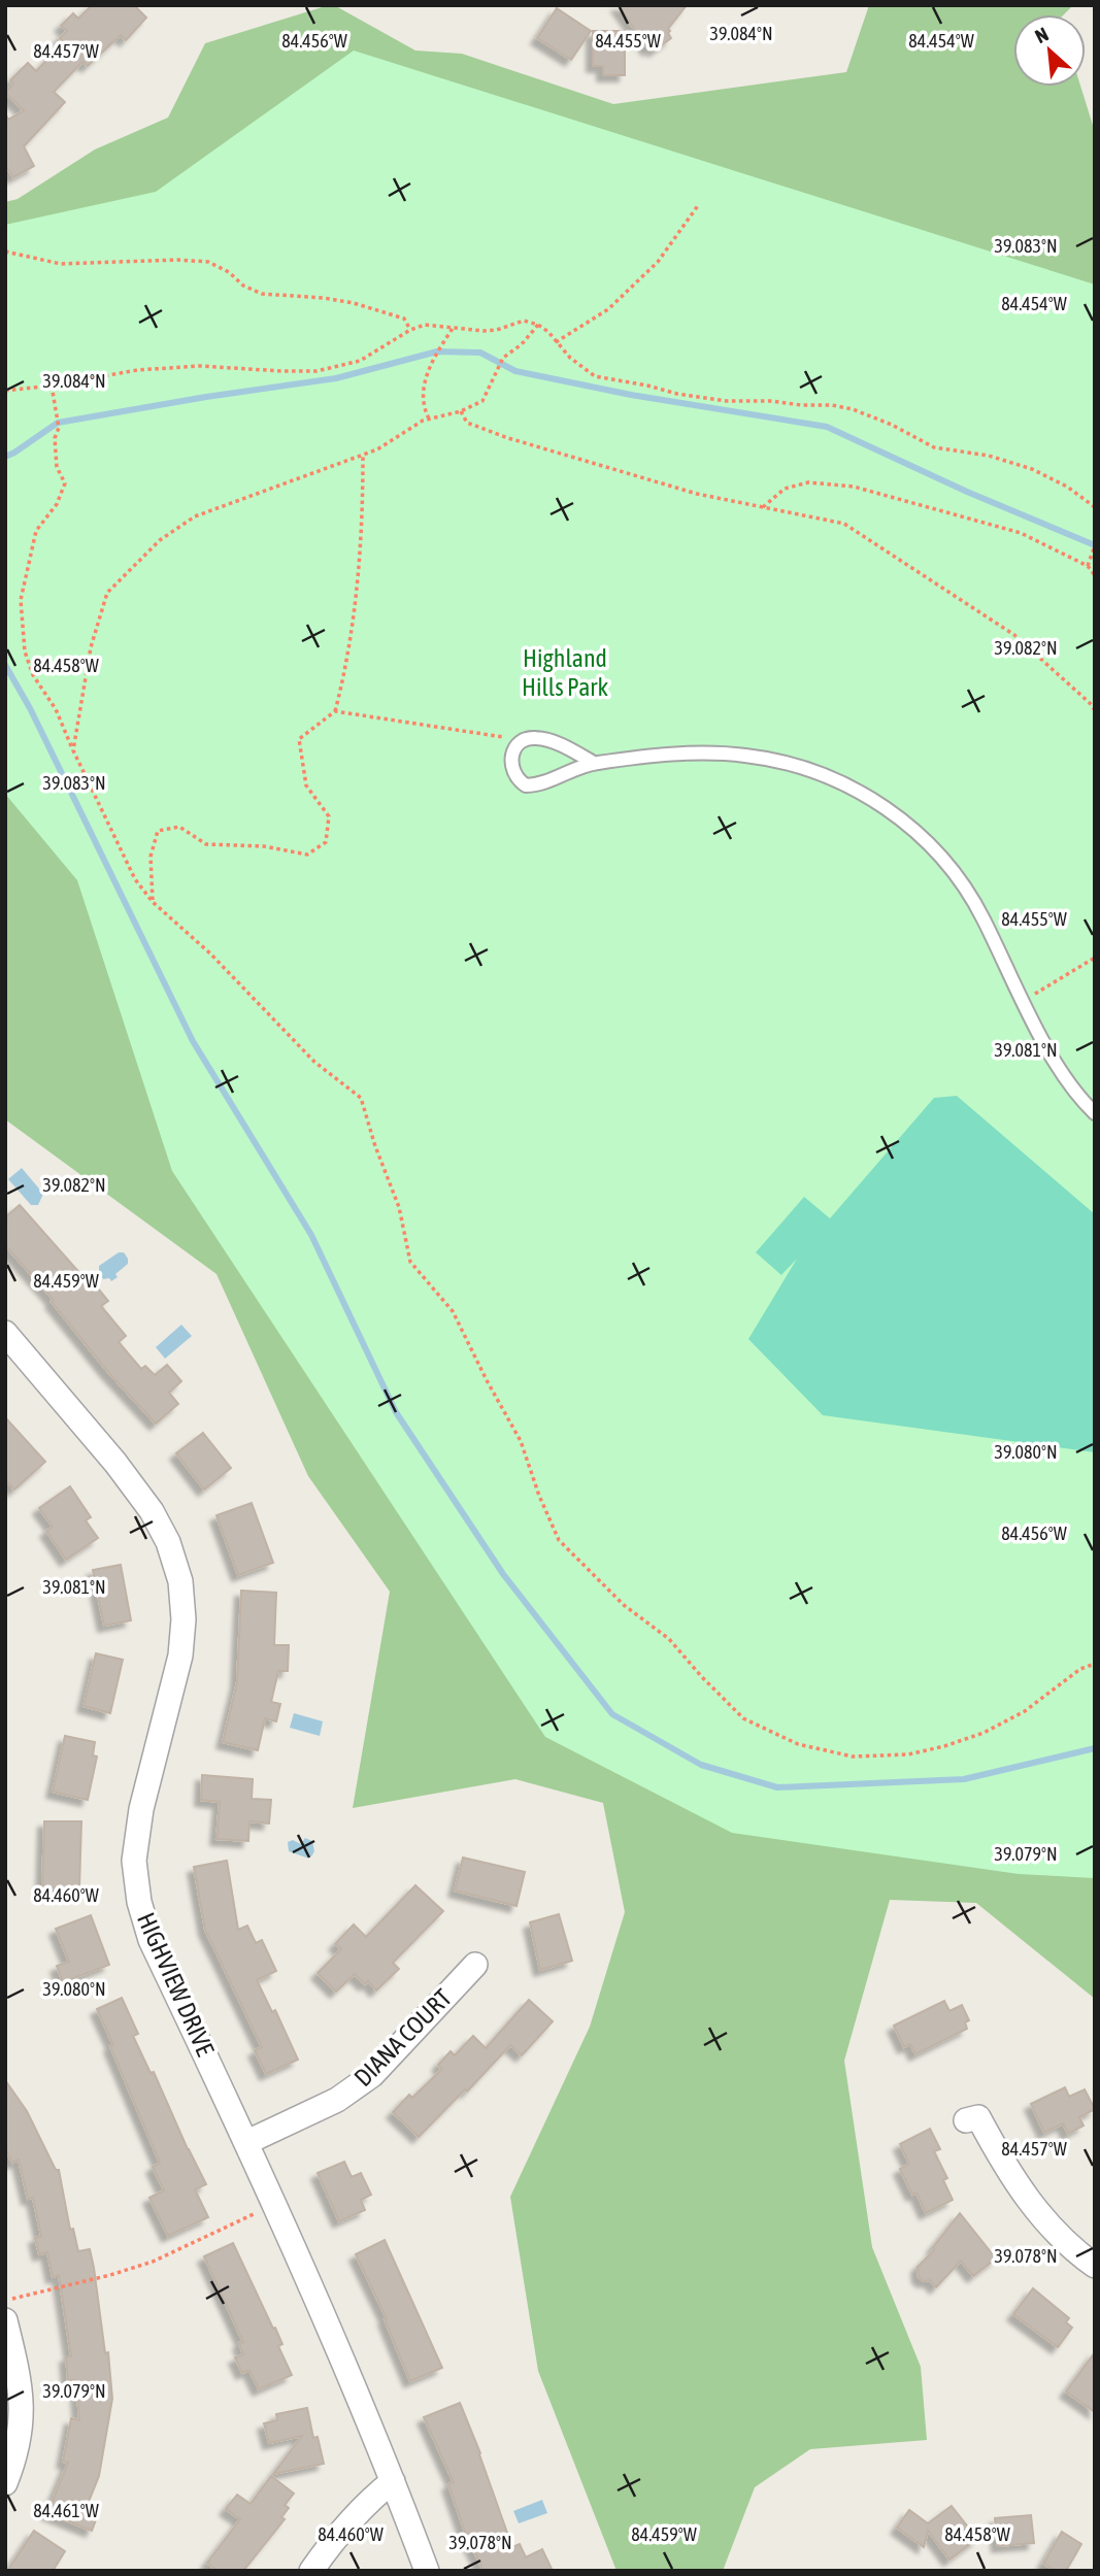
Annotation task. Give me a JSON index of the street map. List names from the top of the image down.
{
  "streets": {
    "street": ["HIGHVIEW DRIVE", "DIANA COURT"]
  },
  "crossings": [
    ["HIGHVIEW DRIVE", "DIANA COURT"]
  ],
  "parks": ["Highland Hills Park"],
  "north": "top left",
  "coordinates": [
    "39.084°N",
    "84.456°W",
    "84.455°W",
    "84.454°W",
    "84.457°W",
    "39.083°N",
    "39.082°N",
    "84.458°W",
    "39.081°N",
    "84.459°W",
    "39.080°N",
    "39.079°N",
    "84.460°W",
    "39.078°N",
    "84.461°W"
  ]
}
